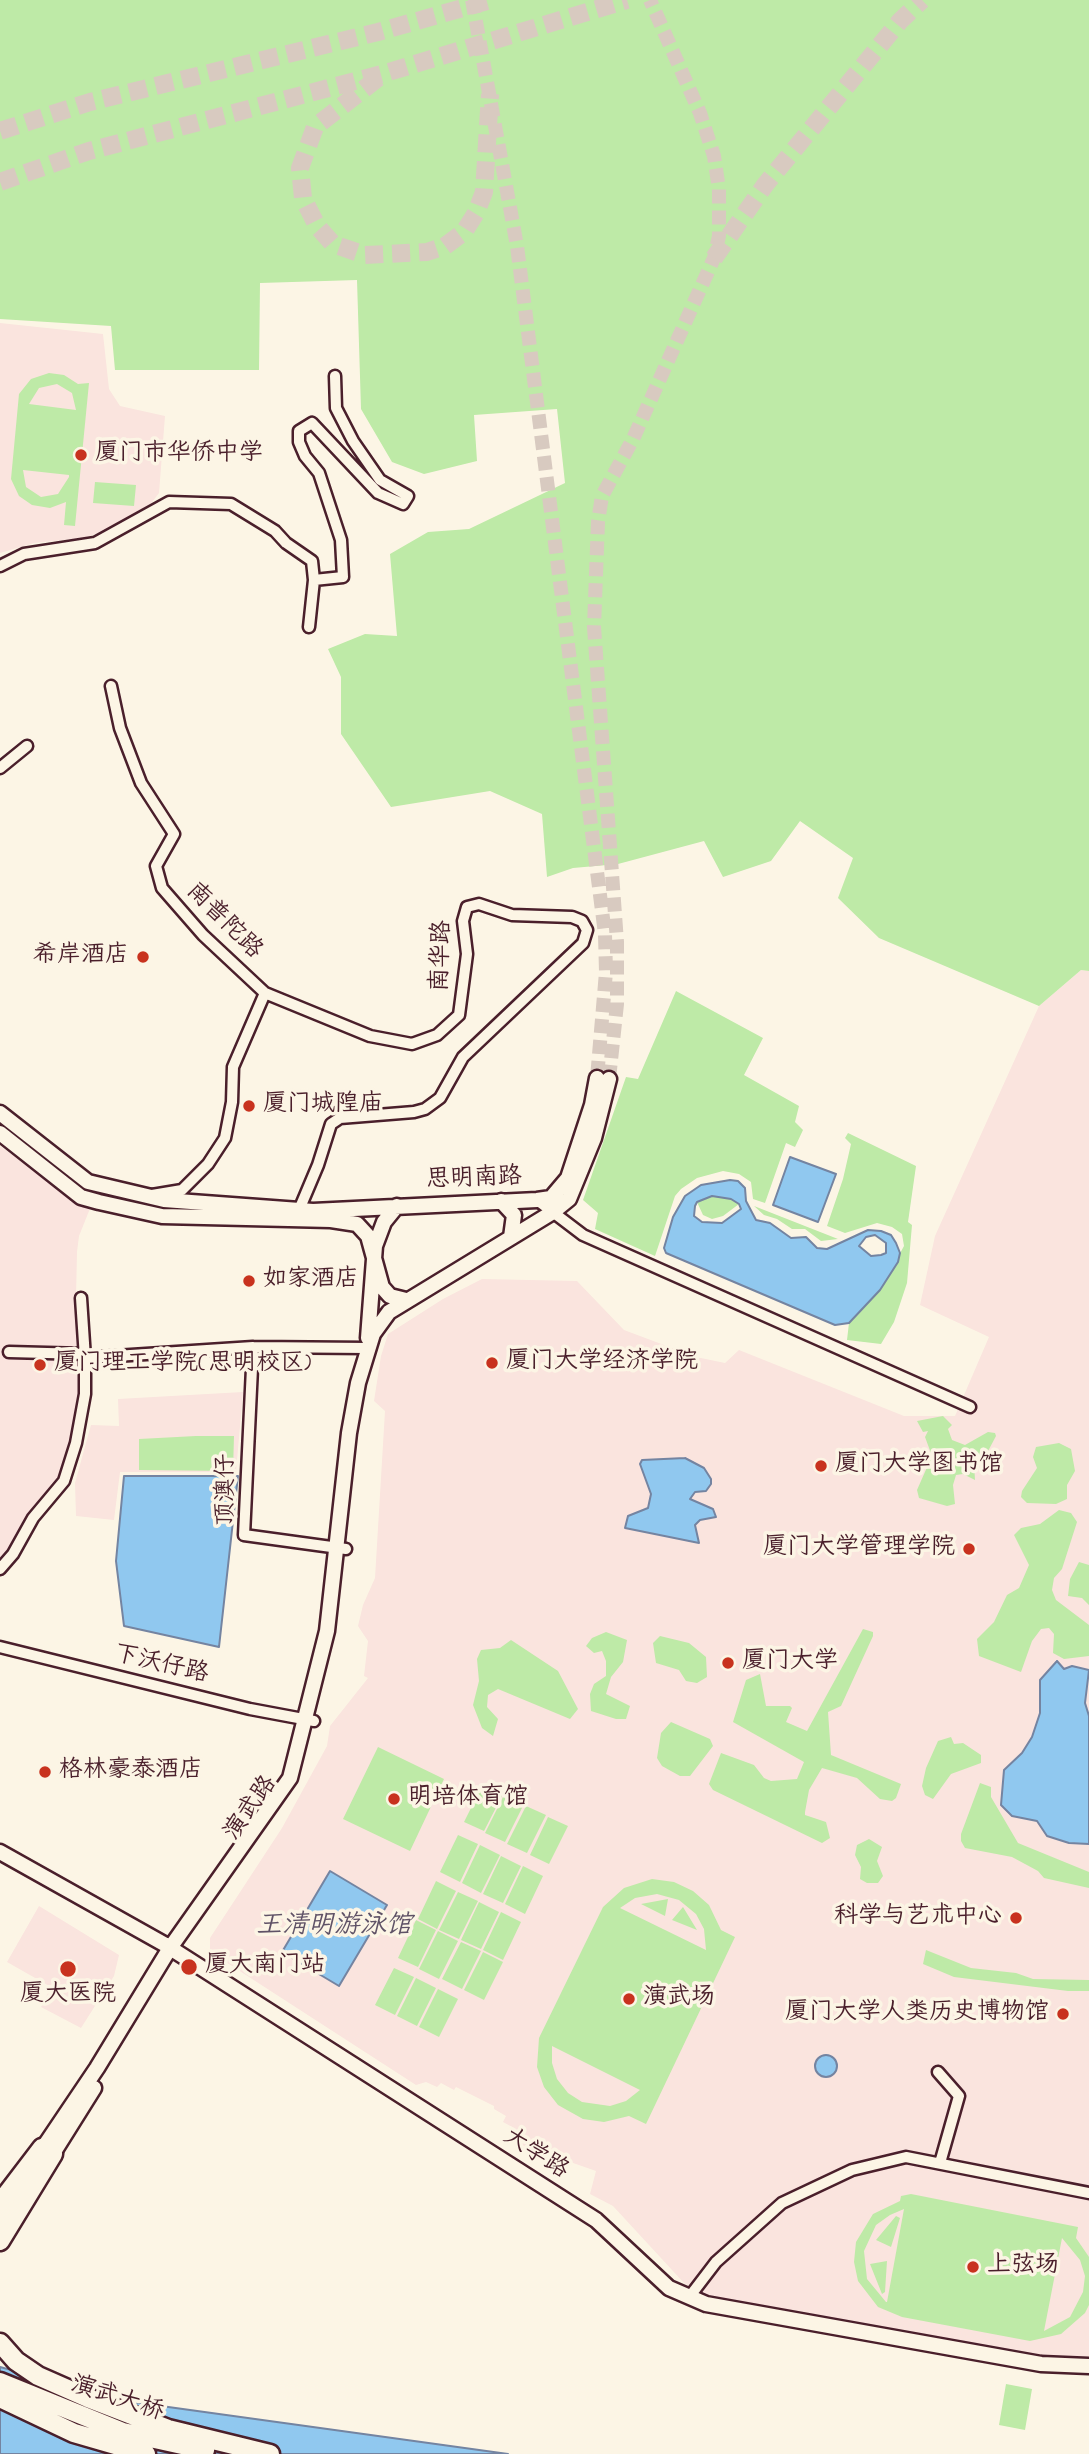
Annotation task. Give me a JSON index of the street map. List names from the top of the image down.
{
  "streets": {
    "highway": ["演武大桥"],
    "main road": ["思明南路", "演武路", "大学路"],
    "street": [
      "南普陀路",
      "南华路",
      "顶澳仔",
      "下沃仔路"
    ]
  },
  "crossings": [
    ["南普陀路", "南华路"],
    ["南华路", "思明南路"],
    ["思明南路", "演武路"],
    ["顶澳仔", "演武路"],
    ["下沃仔路", "演武路"],
    ["演武路", "大学路"]
  ],
  "water": ["王清明游泳馆"],
  "places": [
    "厦门市华侨中学",
    "希岸酒店",
    "厦门城隍庙",
    "如家酒店",
    "厦门大学经济学院",
    "厦门理工学院(思明校区)",
    "厦门大学图书馆",
    "厦门大学管理学院",
    "厦门大学",
    "格林豪泰酒店",
    "明培体育馆",
    "科学与艺术中心",
    "厦大南门站",
    "厦大医院",
    "演武场",
    "厦门大学人类历史博物馆",
    "上弦场"
  ]
}
